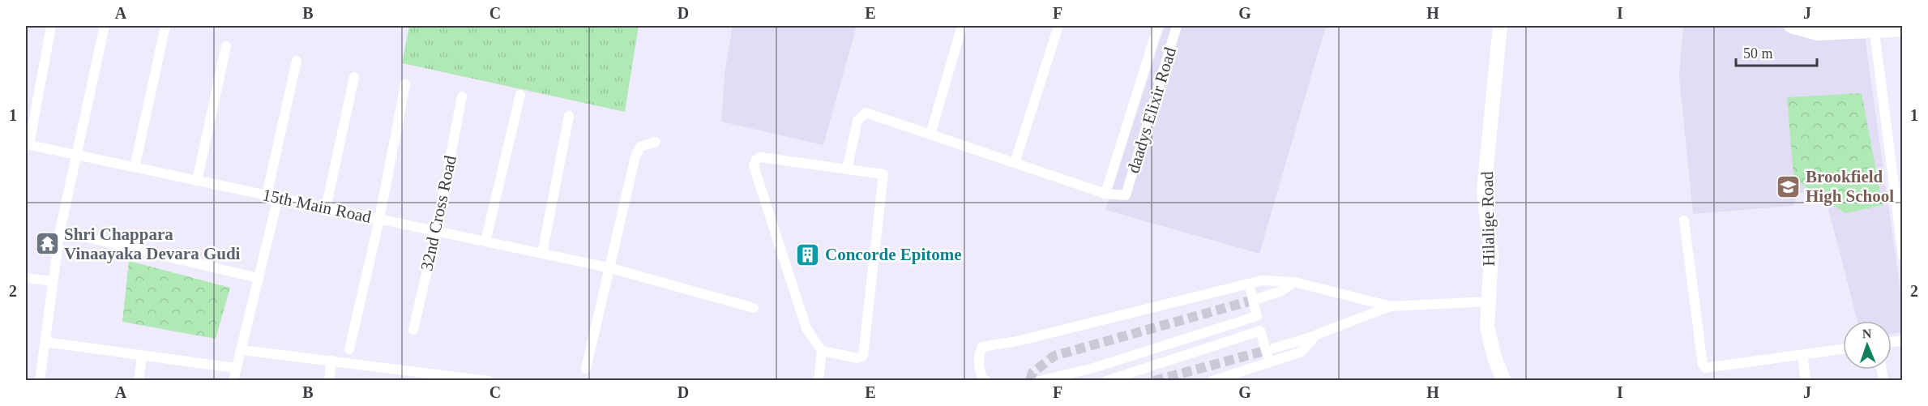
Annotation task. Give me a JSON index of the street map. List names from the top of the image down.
{
  "streets": {
    "street": [
      "daadys Elixir Road",
      "15th Main Road",
      "32nd Cross Road",
      "Hilalige Road"
    ]
  },
  "crossings": [
    ["15th Main Road", "32nd Cross Road"]
  ],
  "places": {
    "school or university": ["Brookfield High School"],
    "temple": ["Shri Chappara Vinaayaka Devara Gudi"],
    "building": ["Concorde Epitome"]
  },
  "scale_bar": "50 m",
  "north": "top",
  "grid": {
    "columns": [
      "A",
      "B",
      "C",
      "D",
      "E",
      "F",
      "G",
      "H",
      "I",
      "J"
    ],
    "rows": ["1", "2"]
  }
}
